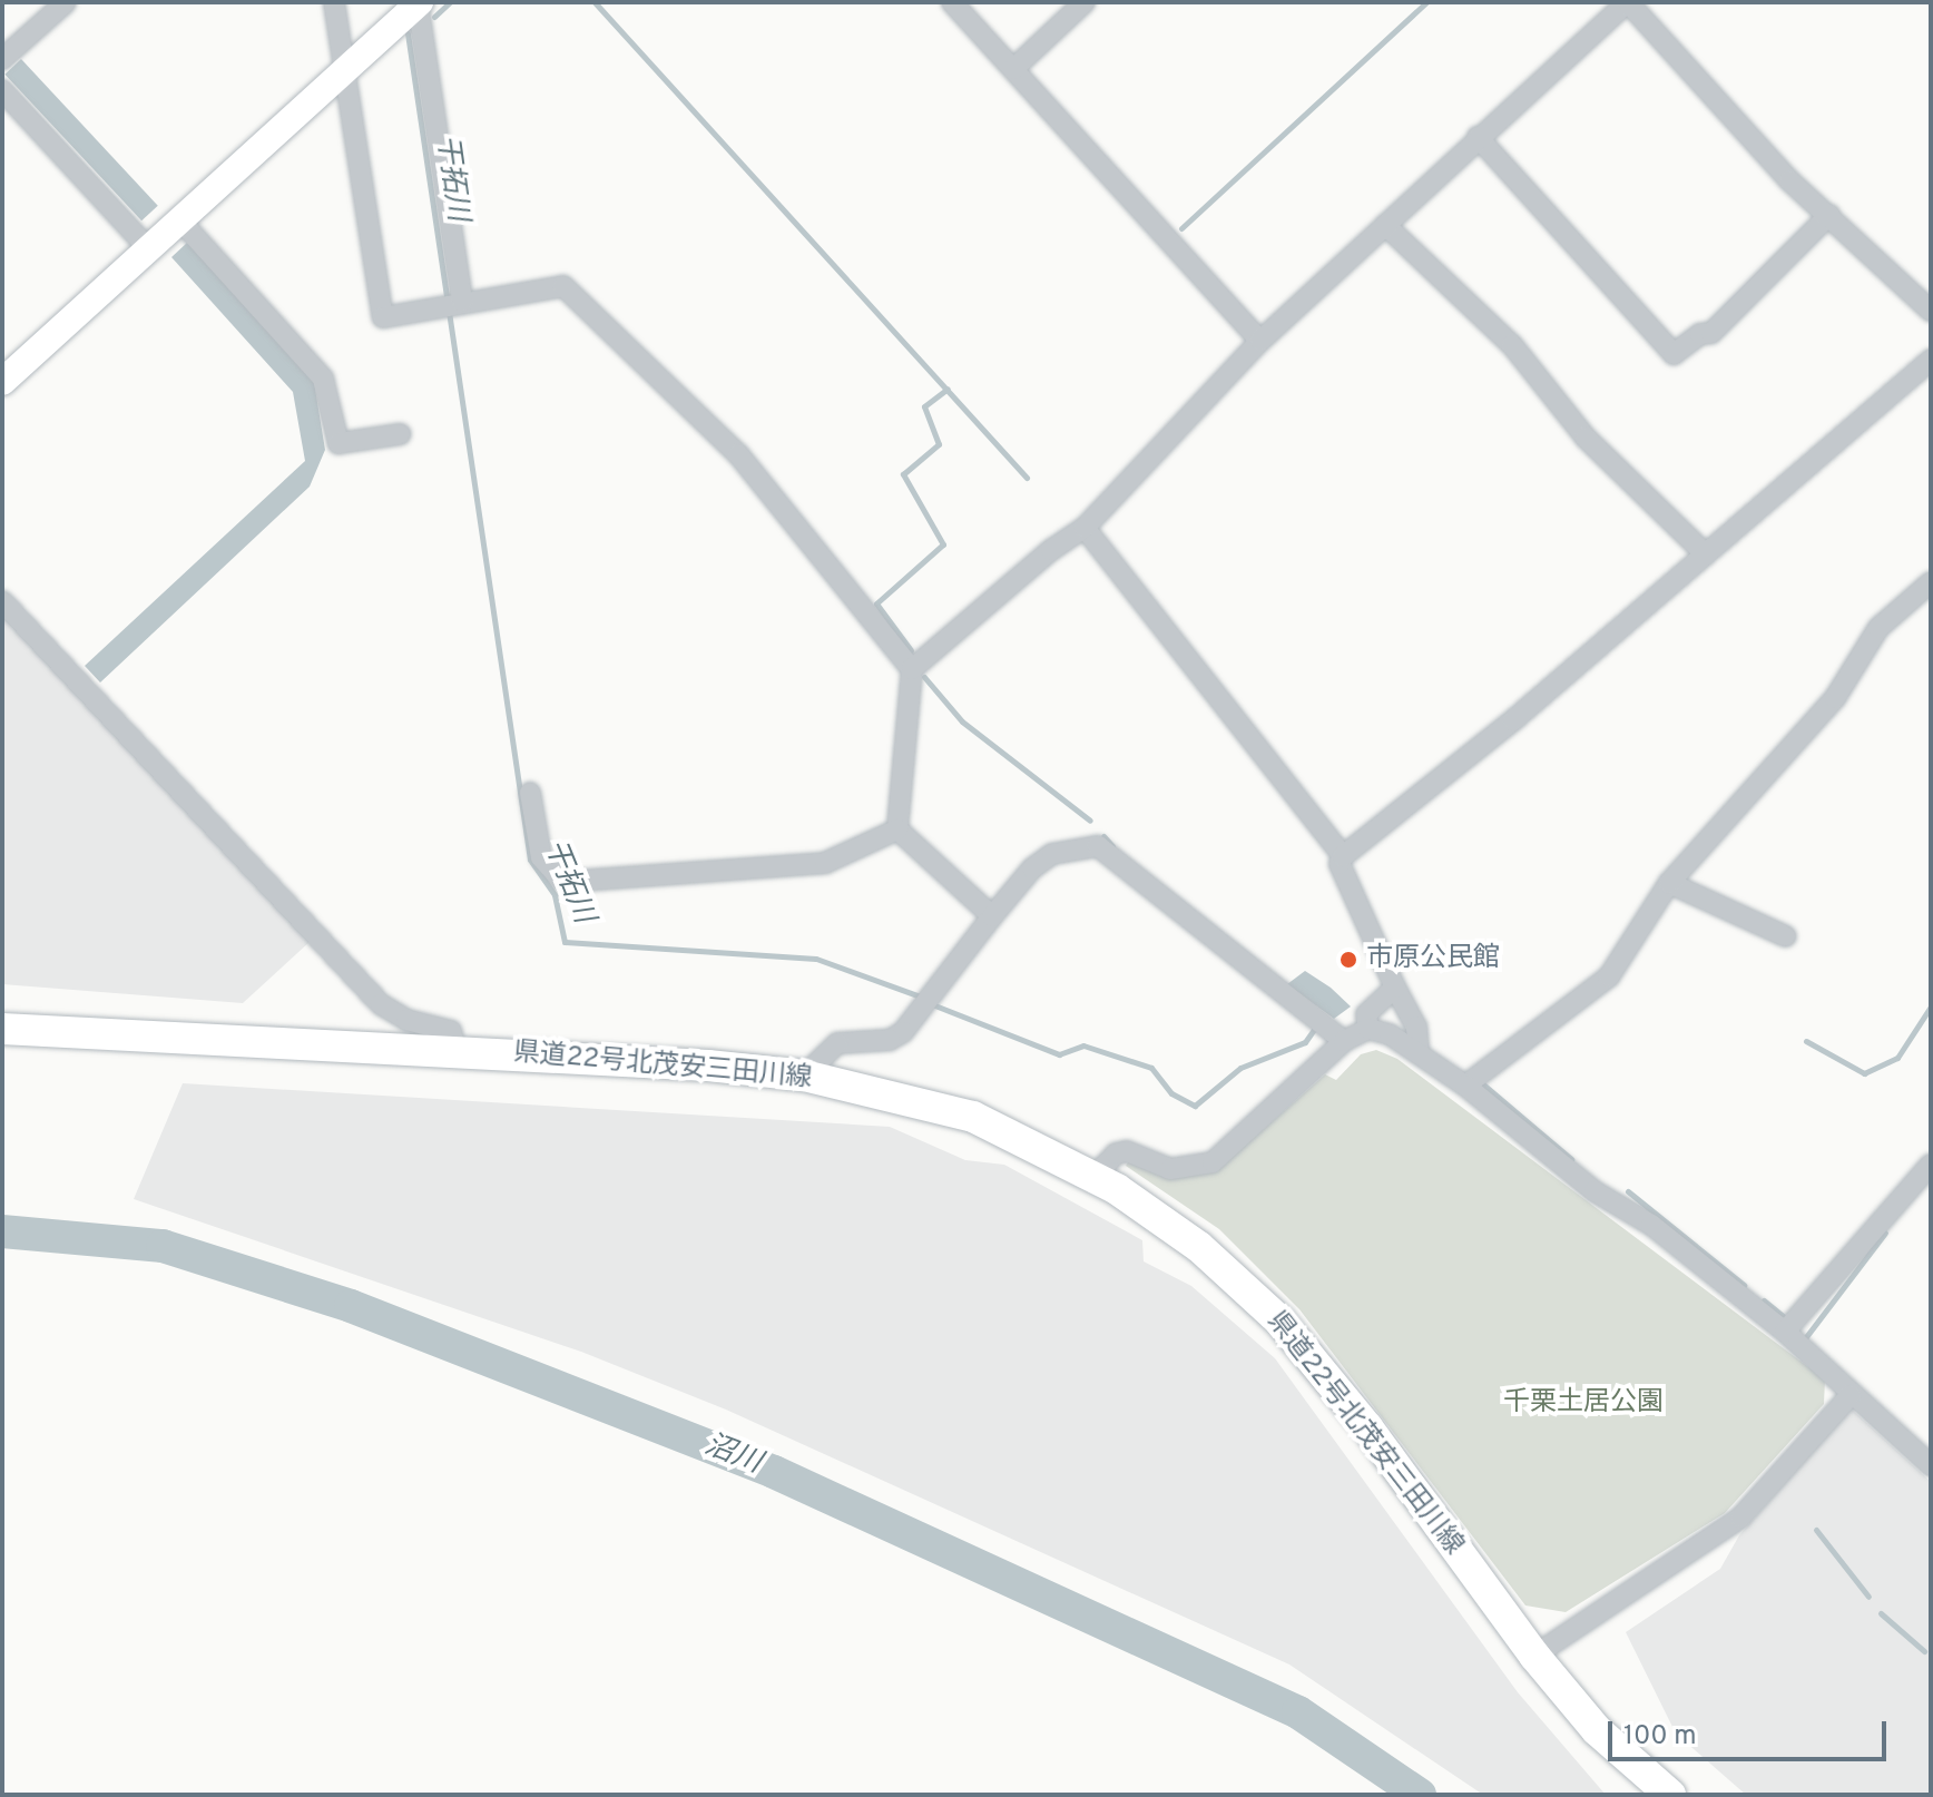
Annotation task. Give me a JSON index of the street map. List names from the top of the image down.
{
  "streets": {
    "main road": ["県道22号北茂安三田川線"]
  },
  "water": ["干拓川", "沼川"],
  "parks": ["千栗土居公園"],
  "places": ["市原公民館"],
  "scale_bar": "100 m"
}
